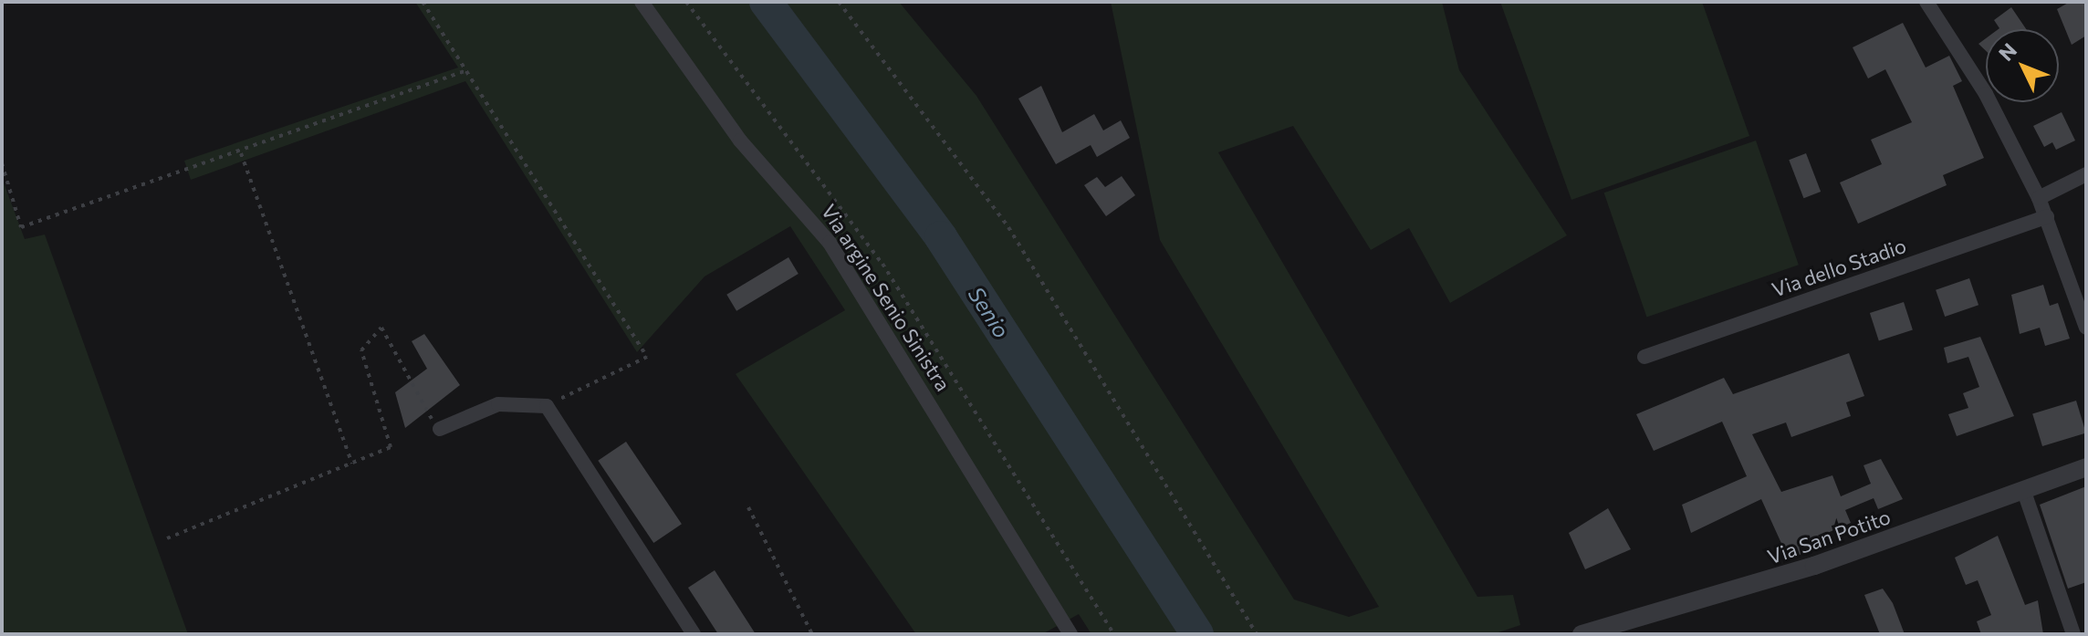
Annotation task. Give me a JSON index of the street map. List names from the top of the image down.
{
  "streets": {
    "street": ["Via dello Stadio", "Via argine Senio Sinistra", "Via San Potito"]
  },
  "water": ["Senio"],
  "north": "top left"
}
